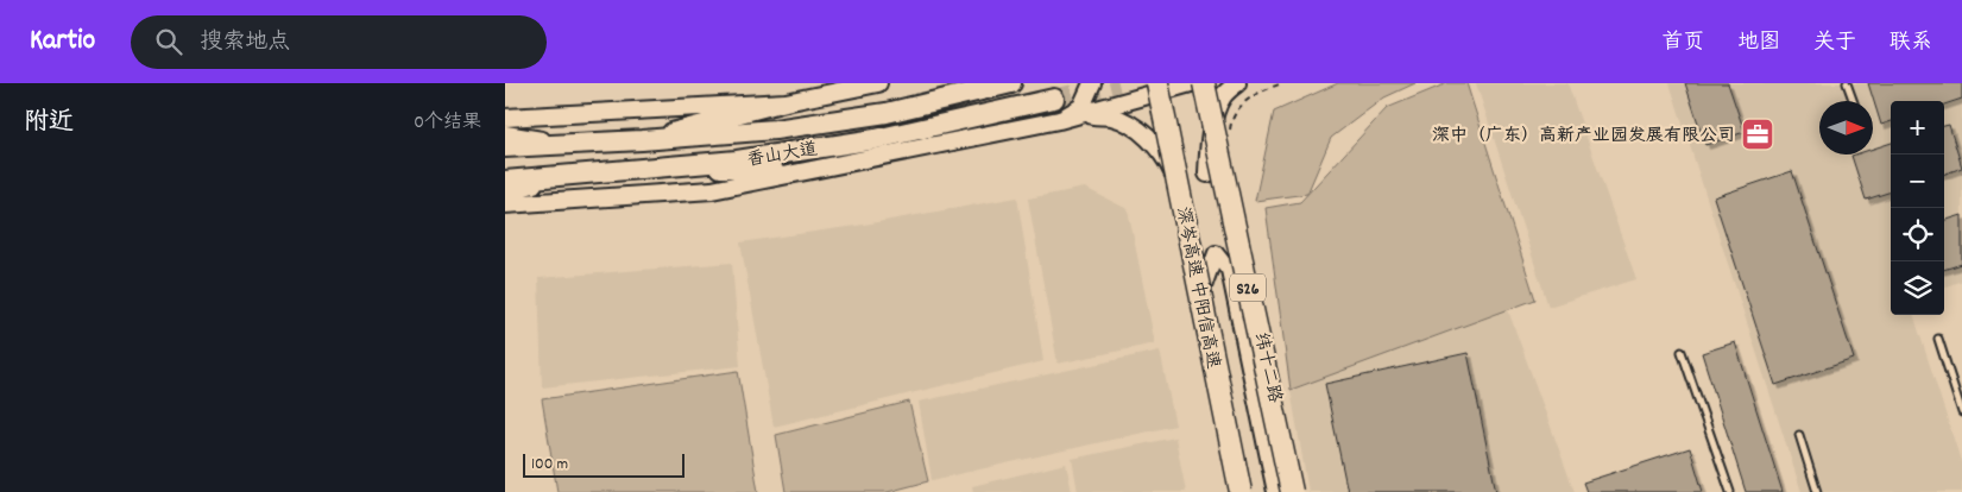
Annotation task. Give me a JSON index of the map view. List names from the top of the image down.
{
  "streets": {
    "highway": ["香山大道", "深岑高速 中阳信高速", "S26"],
    "street": ["纬十二路"]
  },
  "places": {
    "office": ["深中（广东）高新产业园发展有限公司"]
  },
  "scale_bar": "100 m",
  "north": "right",
  "page": {
    "header": "Kartio",
    "search": "搜索地点",
    "nav": [
      "首页",
      "地图",
      "关于",
      "联系"
    ],
    "heading": ["附近", "0个结果"],
    "map_buttons": ["+", "−"],
    "scale": "100 m"
  }
}
